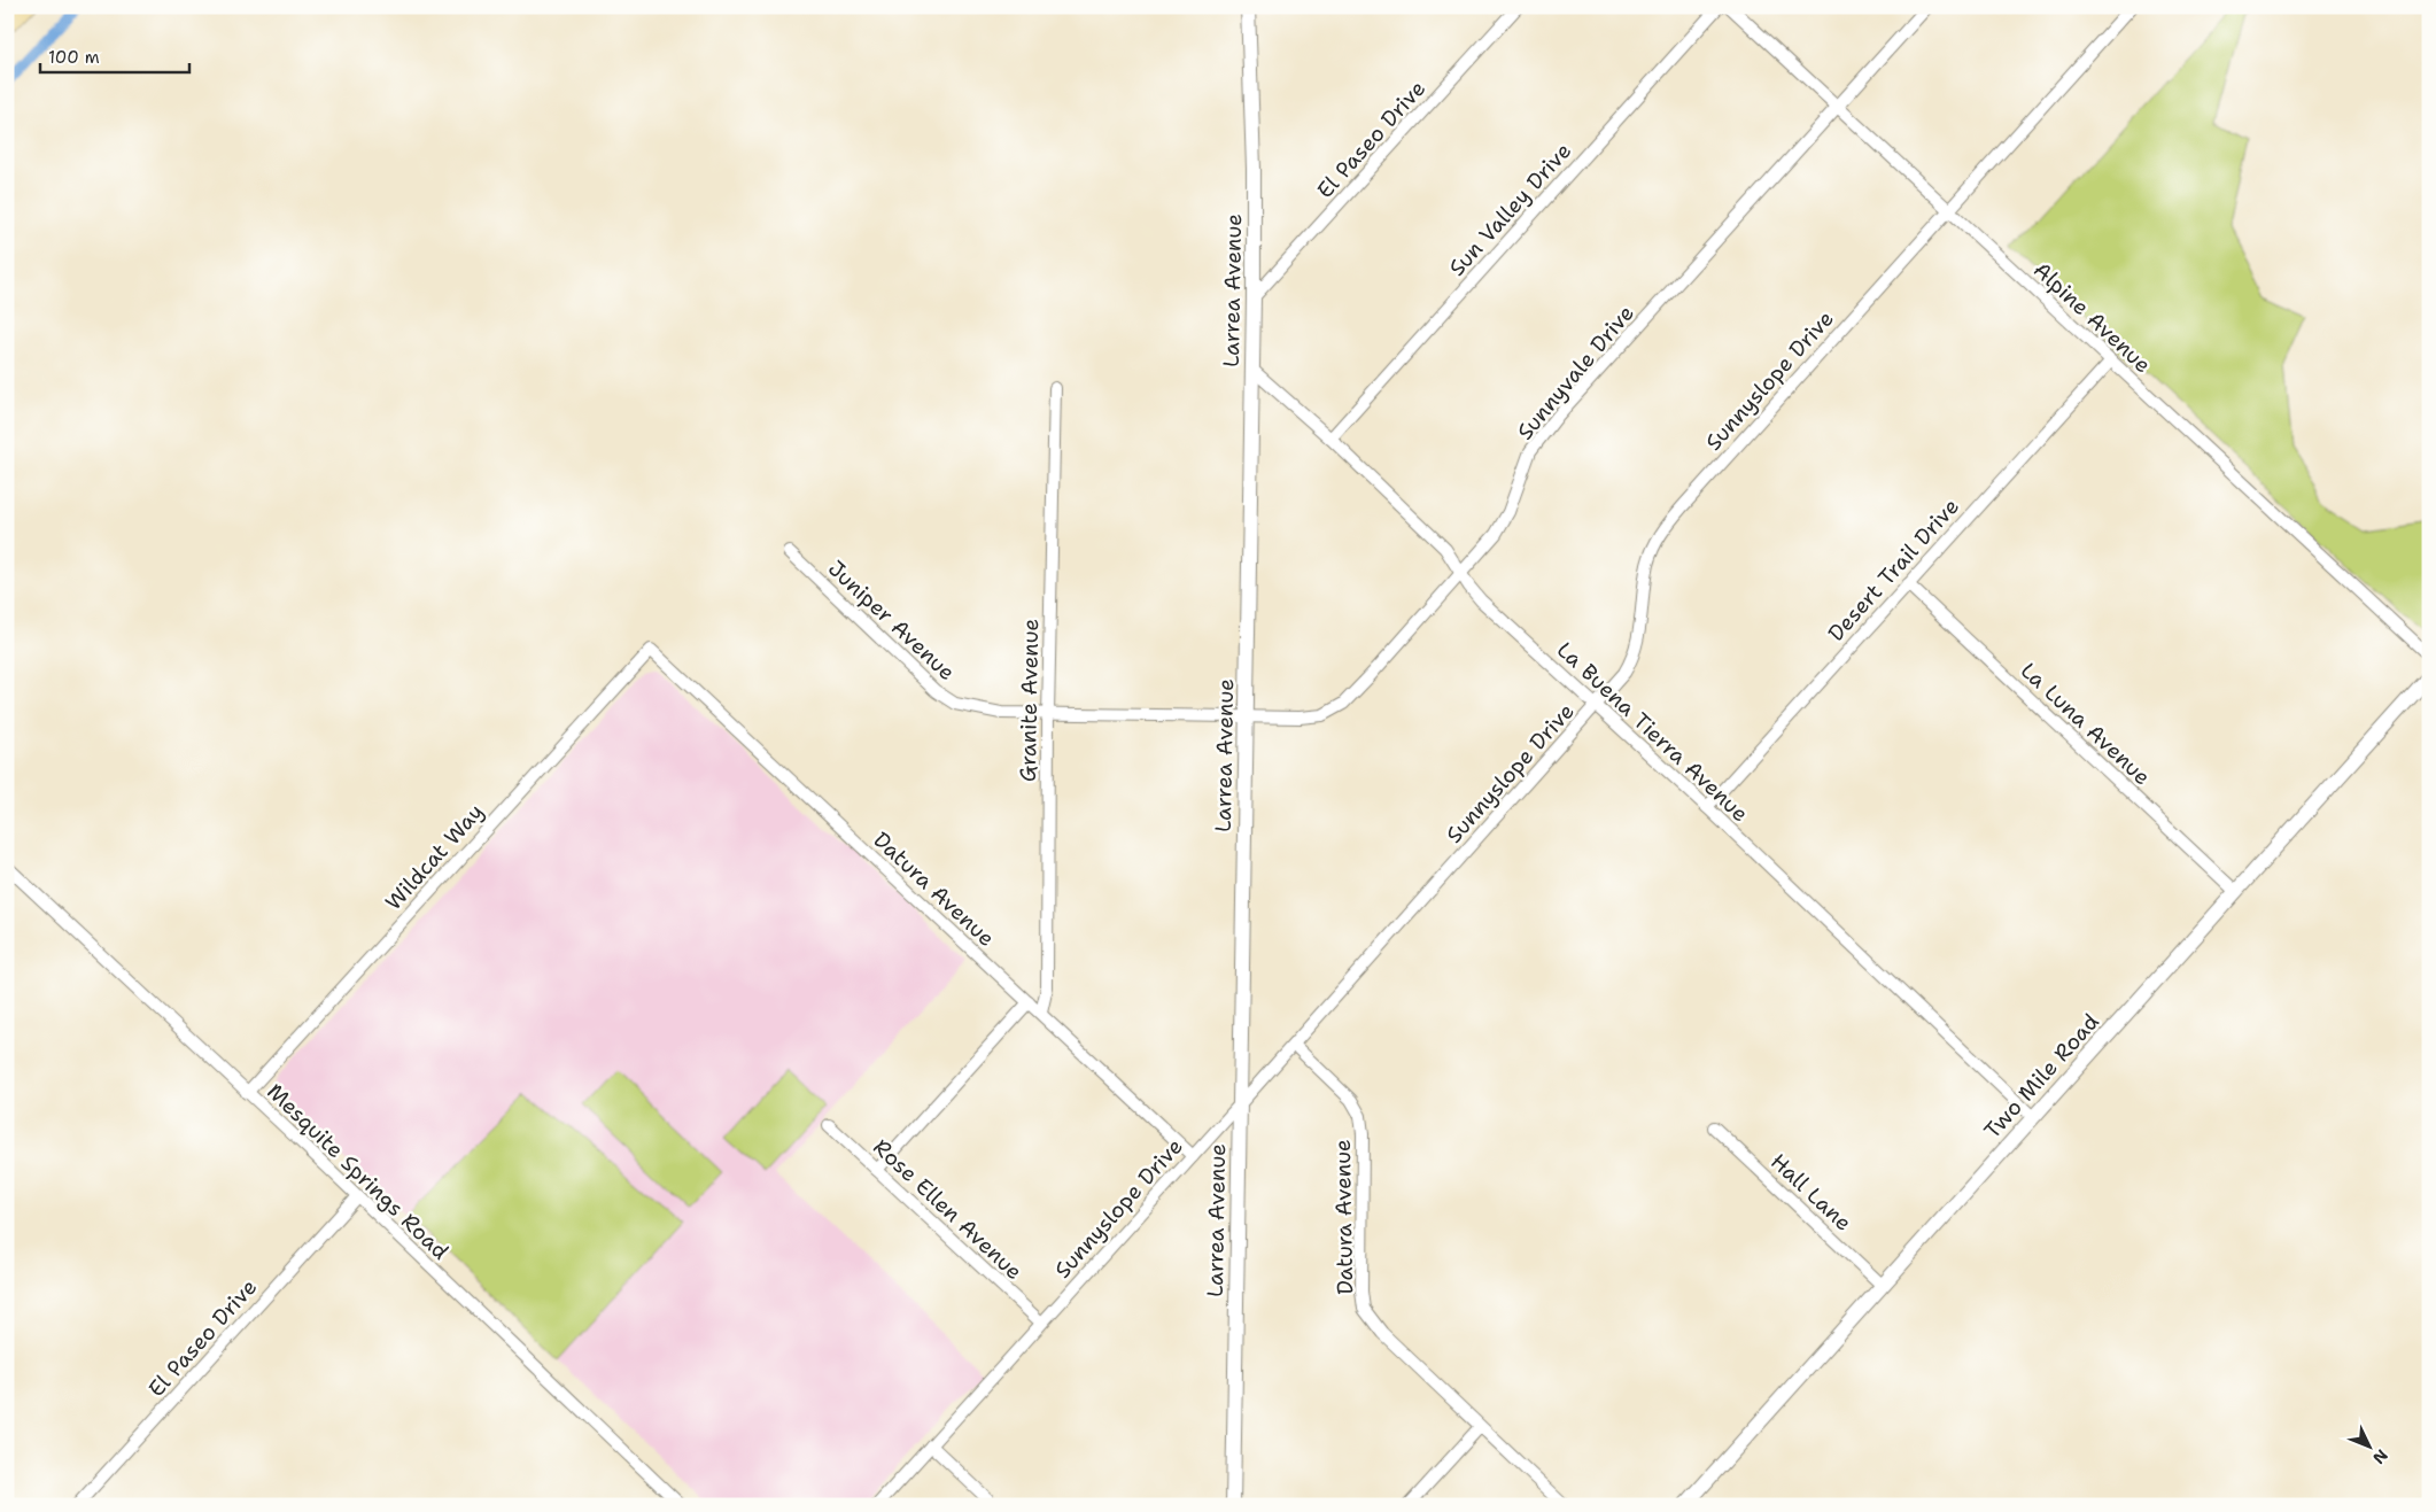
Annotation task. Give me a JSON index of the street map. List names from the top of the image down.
{
  "streets": {
    "main road": ["Larrea Avenue", "Two Mile Road"],
    "street": [
      "El Paseo Drive",
      "Sun Valley Drive",
      "Alpine Avenue",
      "Sunnyvale Drive",
      "Sunnyslope Drive",
      "Desert Trail Drive",
      "Juniper Avenue",
      "Granite Avenue",
      "La Luna Avenue",
      "La Buena Tierra Avenue",
      "Wildcat Way",
      "Datura Avenue",
      "Mesquite Springs Road",
      "Hall Lane",
      "Rose Ellen Avenue"
    ]
  },
  "crossings": [
    ["El Paseo Drive", "Larrea Avenue"],
    ["El Paseo Drive", "Mesquite Springs Road"],
    ["Sun Valley Drive", "La Buena Tierra Avenue"],
    ["Larrea Avenue", "Sunnyvale Drive"],
    ["Larrea Avenue", "Sunnyslope Drive"],
    ["Larrea Avenue", "Juniper Avenue"],
    ["Larrea Avenue", "La Buena Tierra Avenue"],
    ["Alpine Avenue", "Sunnyvale Drive"],
    ["Alpine Avenue", "Sunnyslope Drive"],
    ["Alpine Avenue", "Desert Trail Drive"],
    ["Sunnyvale Drive", "Juniper Avenue"],
    ["Sunnyvale Drive", "La Buena Tierra Avenue"],
    ["Sunnyslope Drive", "La Buena Tierra Avenue"],
    ["Sunnyslope Drive", "Datura Avenue"],
    ["Sunnyslope Drive", "Rose Ellen Avenue"],
    ["Desert Trail Drive", "La Luna Avenue"],
    ["Desert Trail Drive", "La Buena Tierra Avenue"],
    ["Juniper Avenue", "Granite Avenue"],
    ["Granite Avenue", "Datura Avenue"],
    ["La Luna Avenue", "Two Mile Road"],
    ["La Buena Tierra Avenue", "Two Mile Road"],
    ["Wildcat Way", "Datura Avenue"],
    ["Wildcat Way", "Mesquite Springs Road"],
    ["Two Mile Road", "Hall Lane"]
  ],
  "scale_bar": "100 m",
  "north": "bottom right"
}
